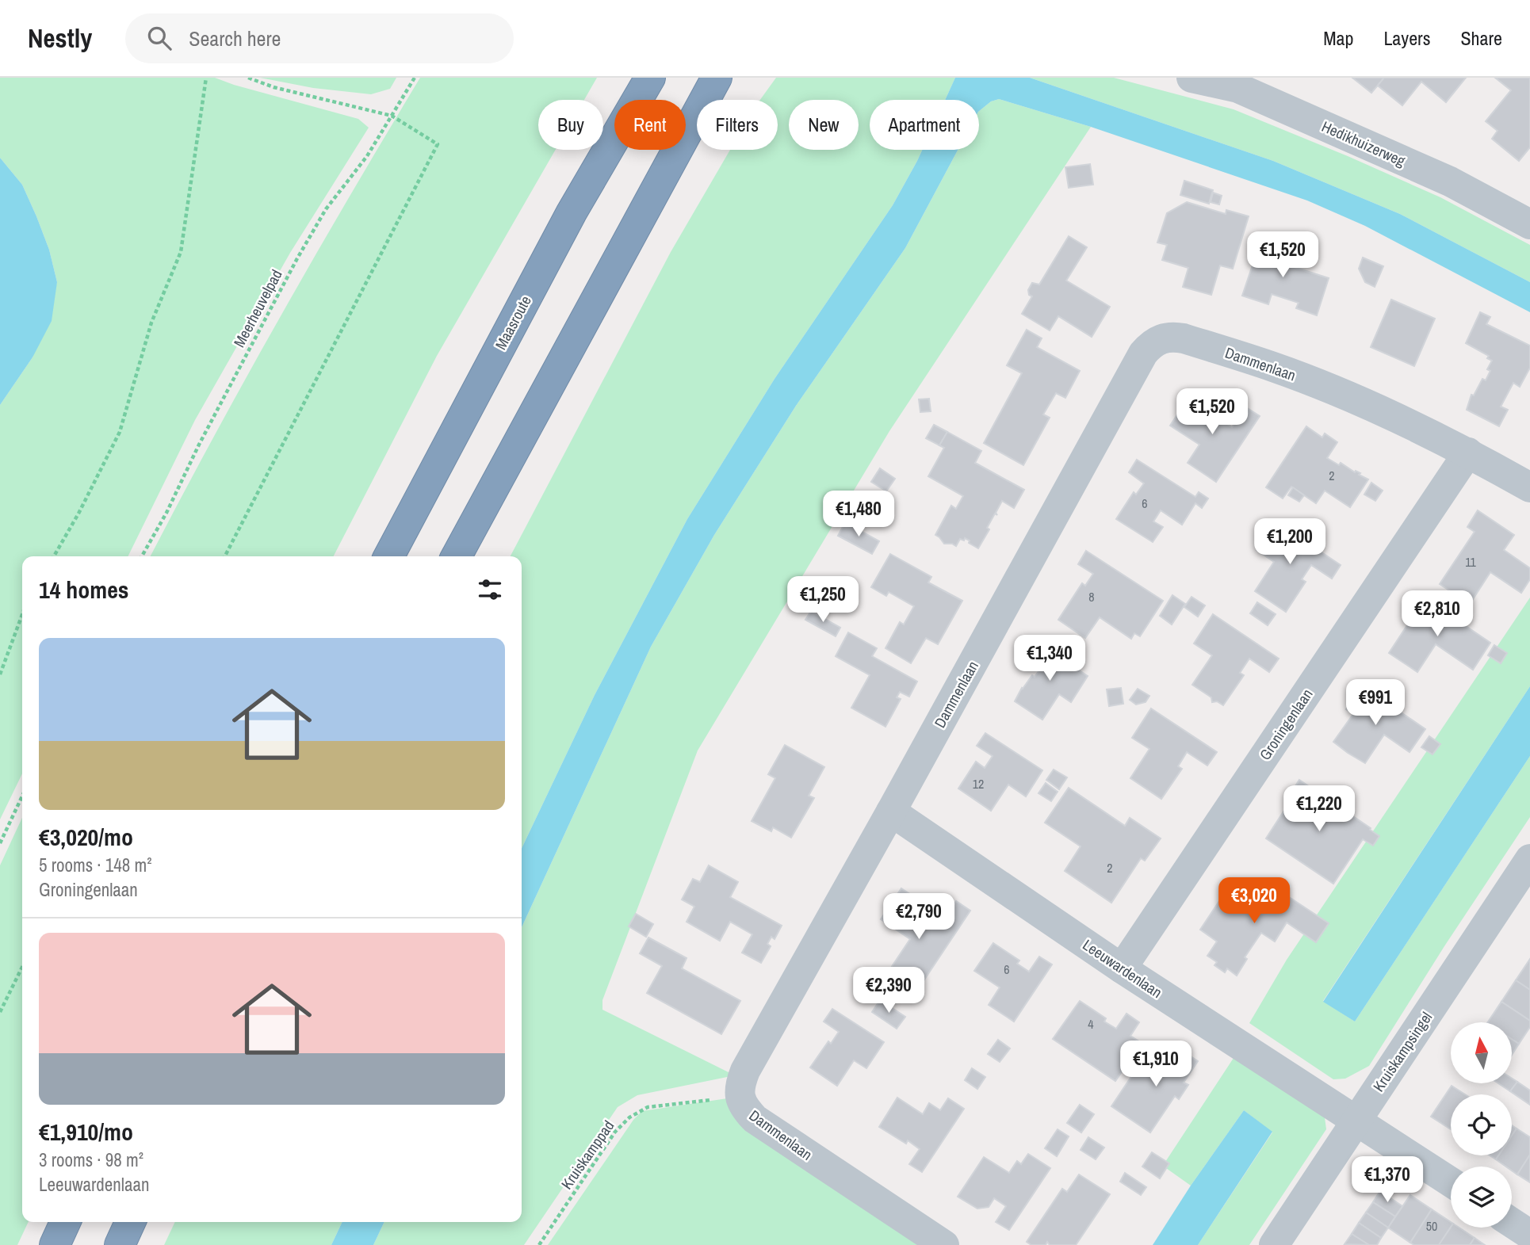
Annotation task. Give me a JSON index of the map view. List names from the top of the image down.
{
  "streets": {
    "highway": ["Maasroute"],
    "street": [
      "Hedikhuizerweg",
      "Dammenlaan",
      "Groningenlaan",
      "Leeuwardenlaan",
      "Kruiskampsingel"
    ],
    "path": ["Meerheuvelpad", "Kruiskamppad"]
  },
  "crossings": [
    ["Dammenlaan", "Groningenlaan"],
    ["Dammenlaan", "Leeuwardenlaan"],
    ["Dammenlaan", "Kruiskamppad"],
    ["Groningenlaan", "Leeuwardenlaan"],
    ["Leeuwardenlaan", "Kruiskampsingel"]
  ],
  "house_numbers": [
    "2",
    "6",
    "11",
    "8",
    "12",
    "2",
    "6",
    "4",
    "50"
  ],
  "north": "top",
  "page": {
    "header": "Nestly",
    "search": "Search here",
    "nav": ["Map", "Layers", "Share"],
    "chip": [
      "Buy",
      "Rent",
      "Filters",
      "New",
      "Apartment"
    ],
    "price": [
      "€1,520",
      "€1,520",
      "€1,480",
      "€1,200",
      "€1,250",
      "€2,810",
      "€1,340",
      "€991",
      "€1,220",
      "€3,020",
      "€2,790",
      "€2,390",
      "€1,910",
      "€1,370"
    ],
    "heading": "14 homes",
    "list": [
      {
        "name": "€3,020/mo",
        "note": "5 rooms · 148 m² · Groningenlaan"
      },
      {
        "name": "€1,910/mo",
        "note": "3 rooms · 98 m² · Leeuwardenlaan"
      }
    ]
  }
}
